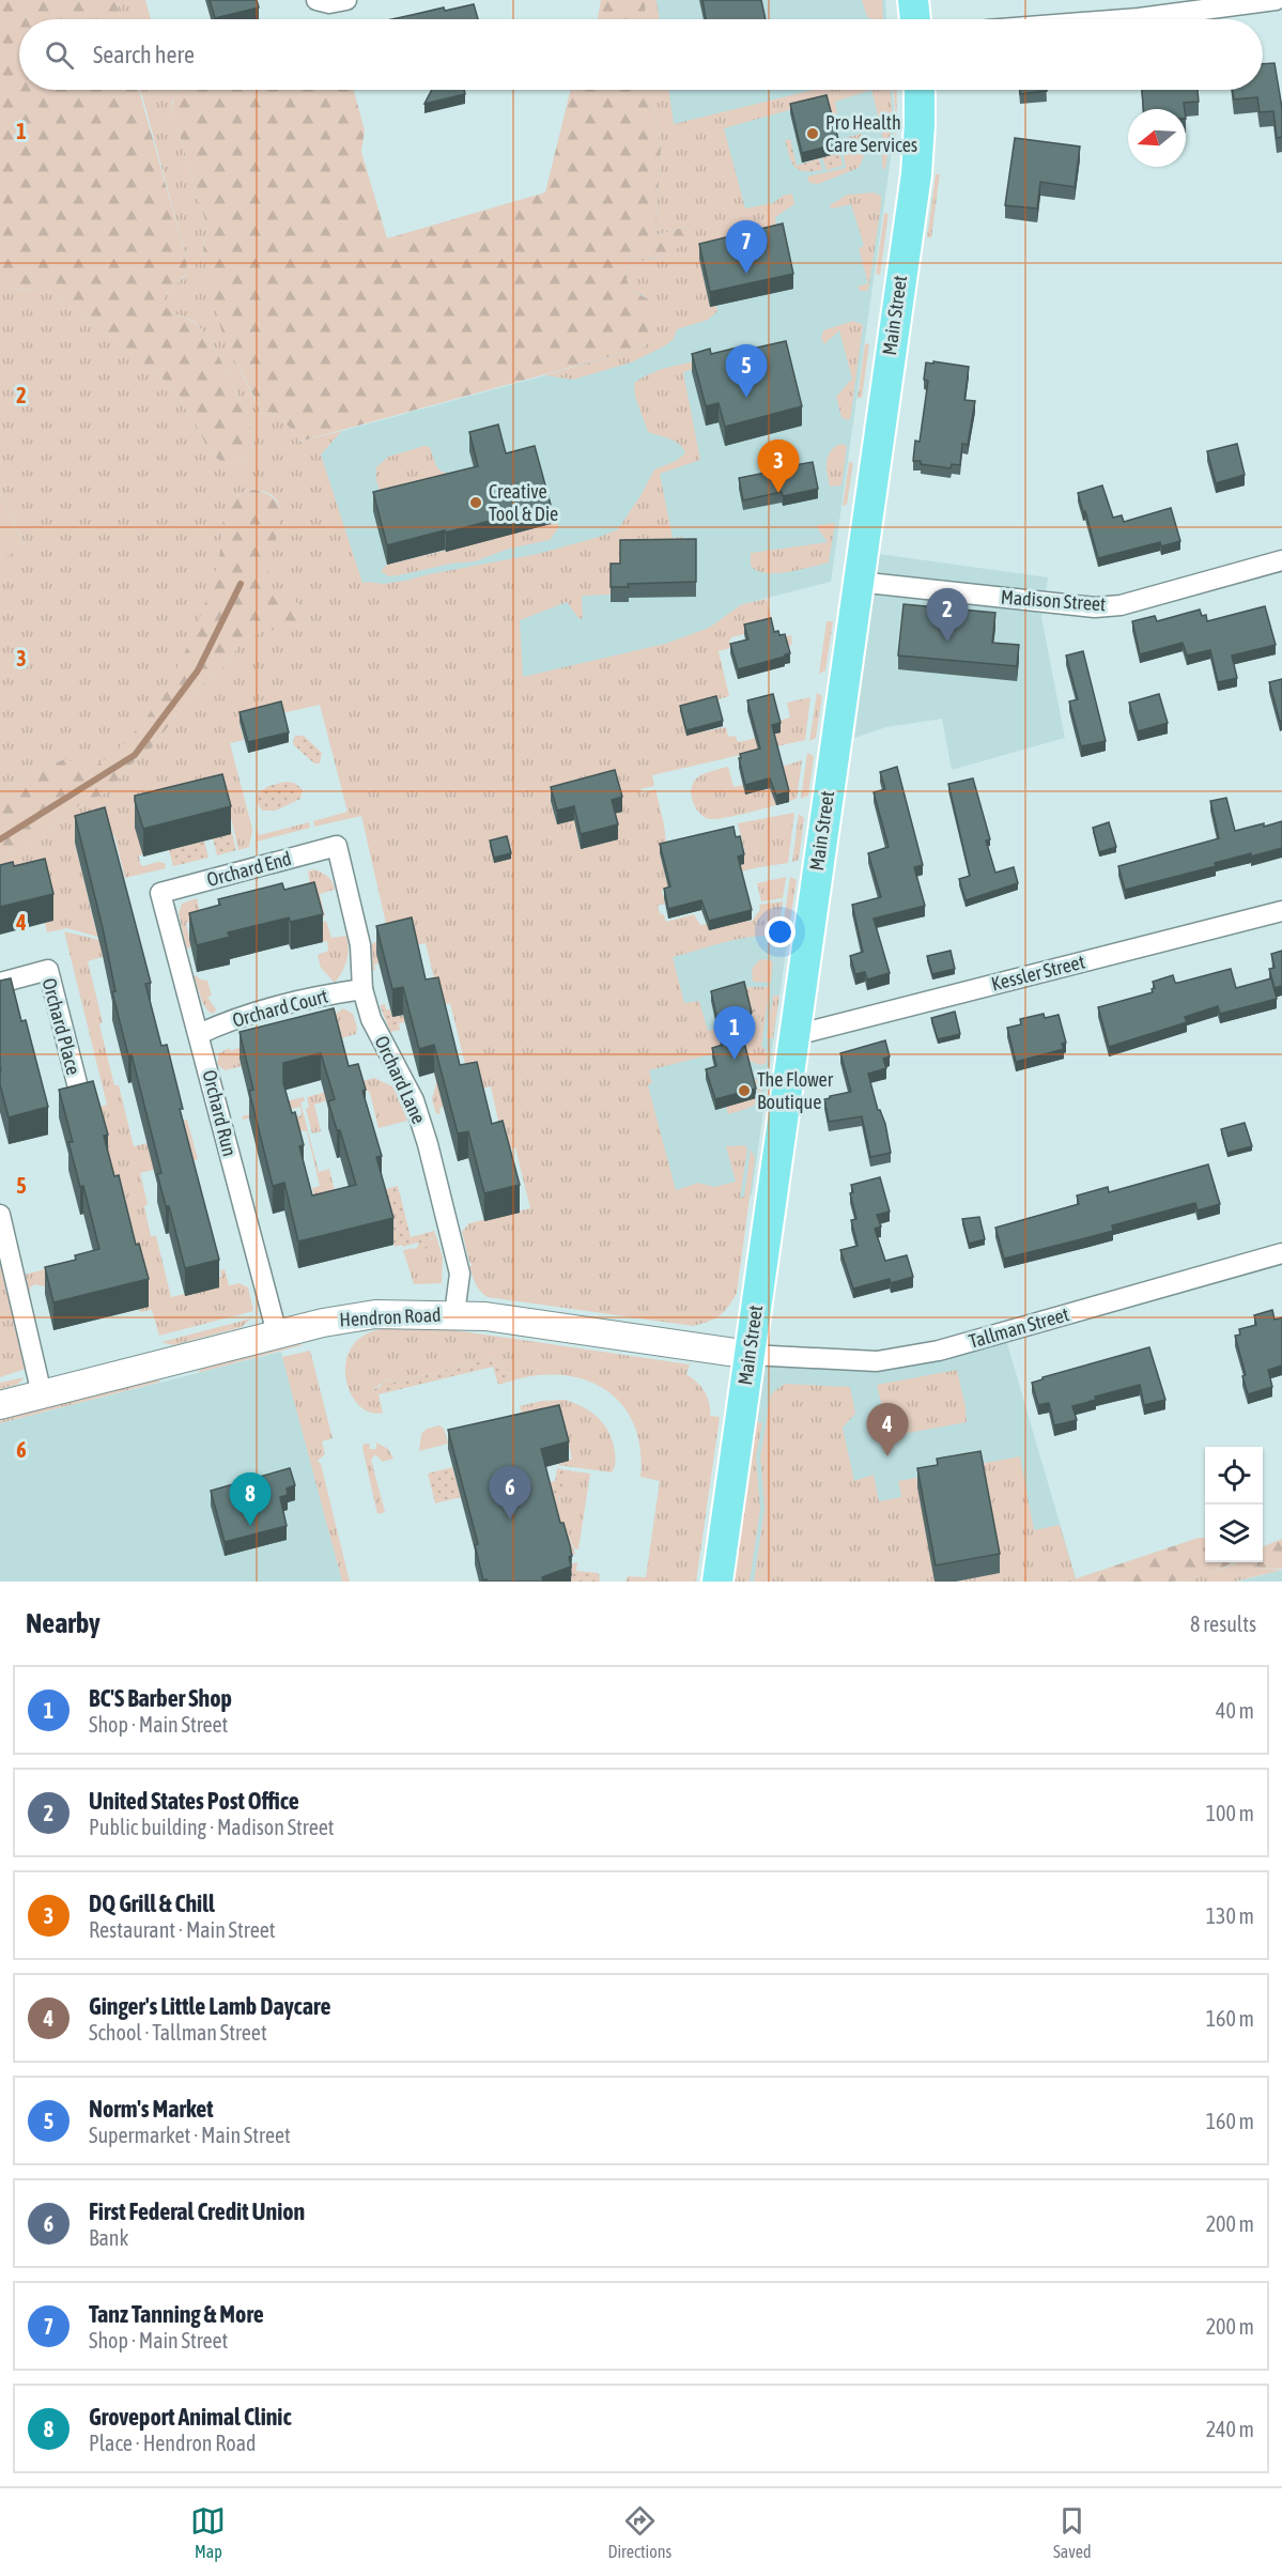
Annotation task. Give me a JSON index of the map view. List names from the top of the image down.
{
  "streets": {
    "main road": ["Main Street"],
    "street": [
      "Madison Street",
      "Orchard End",
      "Kessler Street",
      "Orchard Court",
      "Orchard Place",
      "Orchard Lane",
      "Orchard Run",
      "Hendron Road",
      "Tallman Street"
    ]
  },
  "crossings": [
    ["Main Street", "Madison Street"],
    ["Main Street", "Kessler Street"],
    ["Main Street", "Hendron Road"],
    ["Main Street", "Tallman Street"],
    ["Orchard End", "Orchard Lane"],
    ["Orchard End", "Orchard Run"],
    ["Orchard Court", "Orchard Lane"],
    ["Orchard Court", "Orchard Run"],
    ["Orchard Lane", "Hendron Road"],
    ["Orchard Run", "Hendron Road"],
    ["Hendron Road", "Tallman Street"]
  ],
  "places": ["Pro Health Care Services", "Creative Tool & Die", "The Flower Boutique"],
  "north": "left",
  "page": {
    "search": "Search here",
    "pins": [
      "7",
      "5",
      "3",
      "2",
      "1",
      "4",
      "6",
      "8"
    ],
    "heading": ["Nearby", "8 results"],
    "list": [
      {
        "mark": "1",
        "name": "BC'S Barber Shop",
        "note": "Shop · Main Street",
        "value": "40 m"
      },
      {
        "mark": "2",
        "name": "United States Post Office",
        "note": "Public building · Madison Street",
        "value": "100 m"
      },
      {
        "mark": "3",
        "name": "DQ Grill & Chill",
        "note": "Restaurant · Main Street",
        "value": "130 m"
      },
      {
        "mark": "4",
        "name": "Ginger's Little Lamb Daycare",
        "note": "School · Tallman Street",
        "value": "160 m"
      },
      {
        "mark": "5",
        "name": "Norm's Market",
        "note": "Supermarket · Main Street",
        "value": "160 m"
      },
      {
        "mark": "6",
        "name": "First Federal Credit Union",
        "note": "Bank",
        "value": "200 m"
      },
      {
        "mark": "7",
        "name": "Tanz Tanning & More",
        "note": "Shop · Main Street",
        "value": "200 m"
      },
      {
        "mark": "8",
        "name": "Groveport Animal Clinic",
        "note": "Place · Hendron Road",
        "value": "240 m"
      }
    ],
    "nav": ["Map", "Directions", "Saved"]
  },
  "grid": {
    "rows": [
      "1",
      "2",
      "3",
      "4",
      "5",
      "6"
    ]
  }
}
